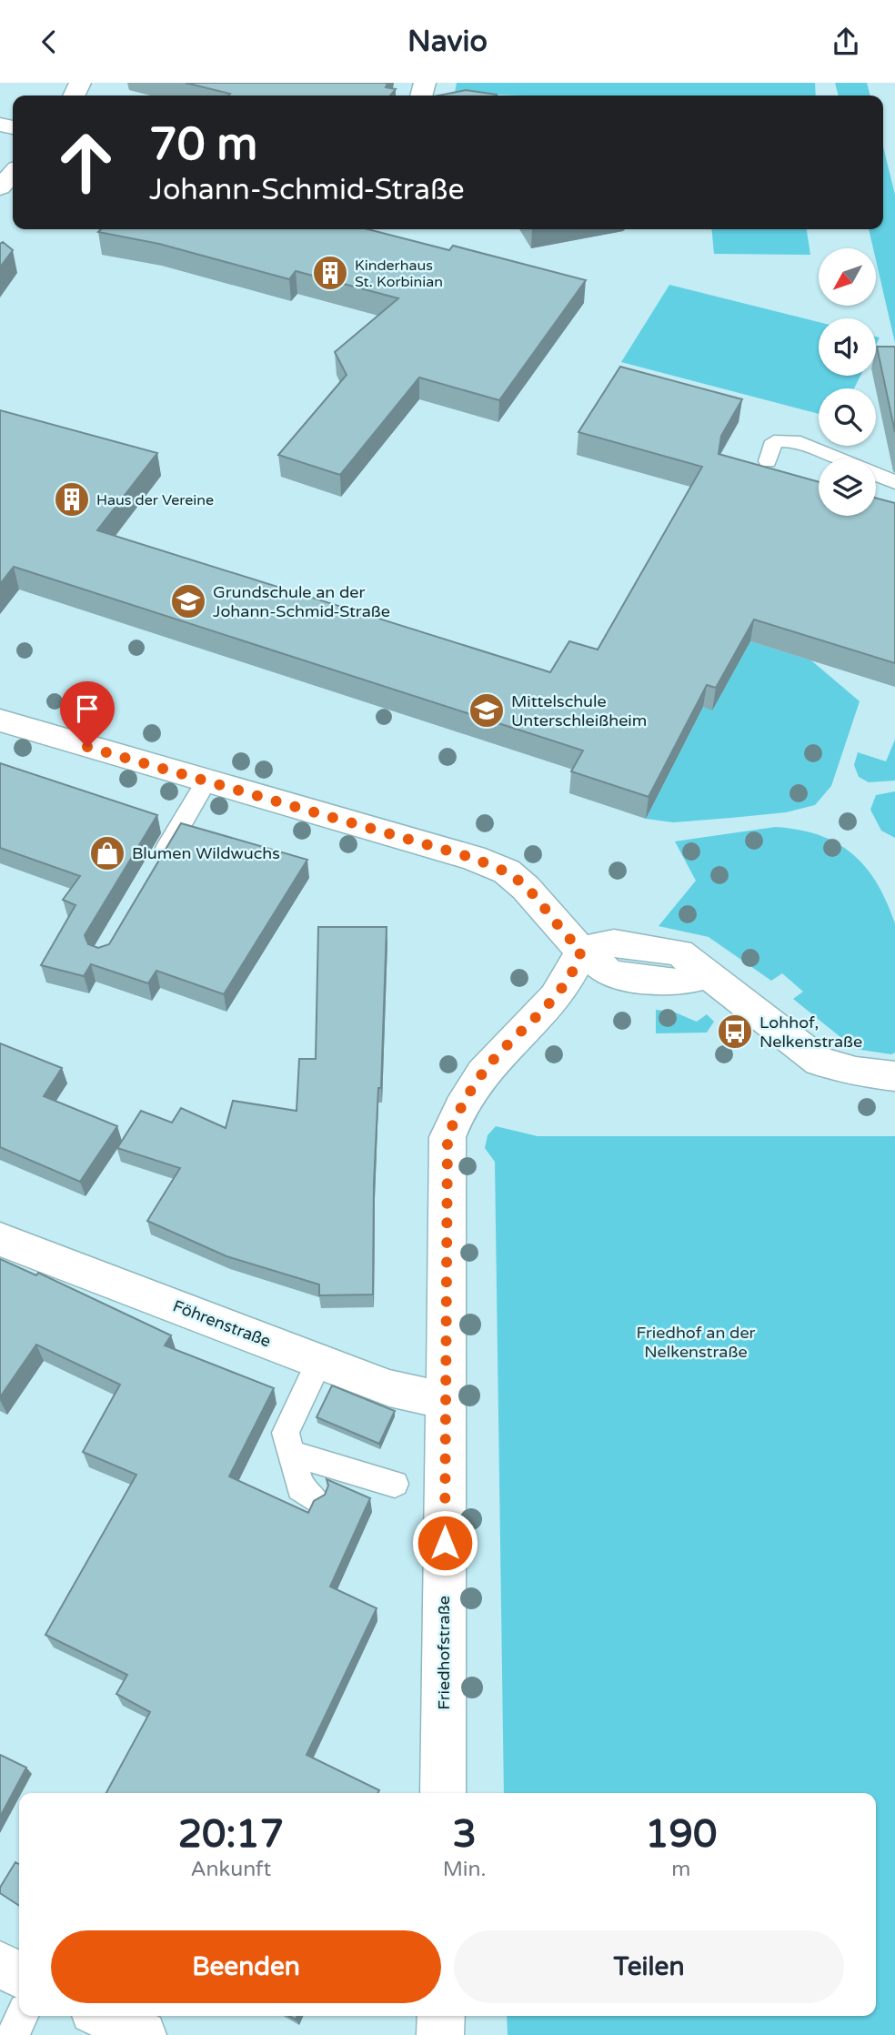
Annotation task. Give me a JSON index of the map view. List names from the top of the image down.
{
  "streets": {
    "street": ["Föhrenstraße", "Friedhofstraße"]
  },
  "crossings": [
    ["Föhrenstraße", "Friedhofstraße"]
  ],
  "parks": ["Friedhof an der Nelkenstraße"],
  "places": {
    "building": ["Kinderhaus St. Korbinian", "Haus der Vereine"],
    "school or university": ["Grundschule an der Johann-Schmid-Straße", "Mittelschule Unterschleißheim"],
    "shop": ["Blumen Wildwuchs"],
    "bus stop": ["Lohhof, Nelkenstraße"]
  },
  "north": "bottom left",
  "page": {
    "header": "Navio",
    "turn": ["70 m", "Johann-Schmid-Straße"],
    "eta": [
      "20:17",
      "Ankunft",
      "3",
      "Min.",
      "190",
      "m"
    ],
    "buttons": ["Beenden", "Teilen"]
  }
}
